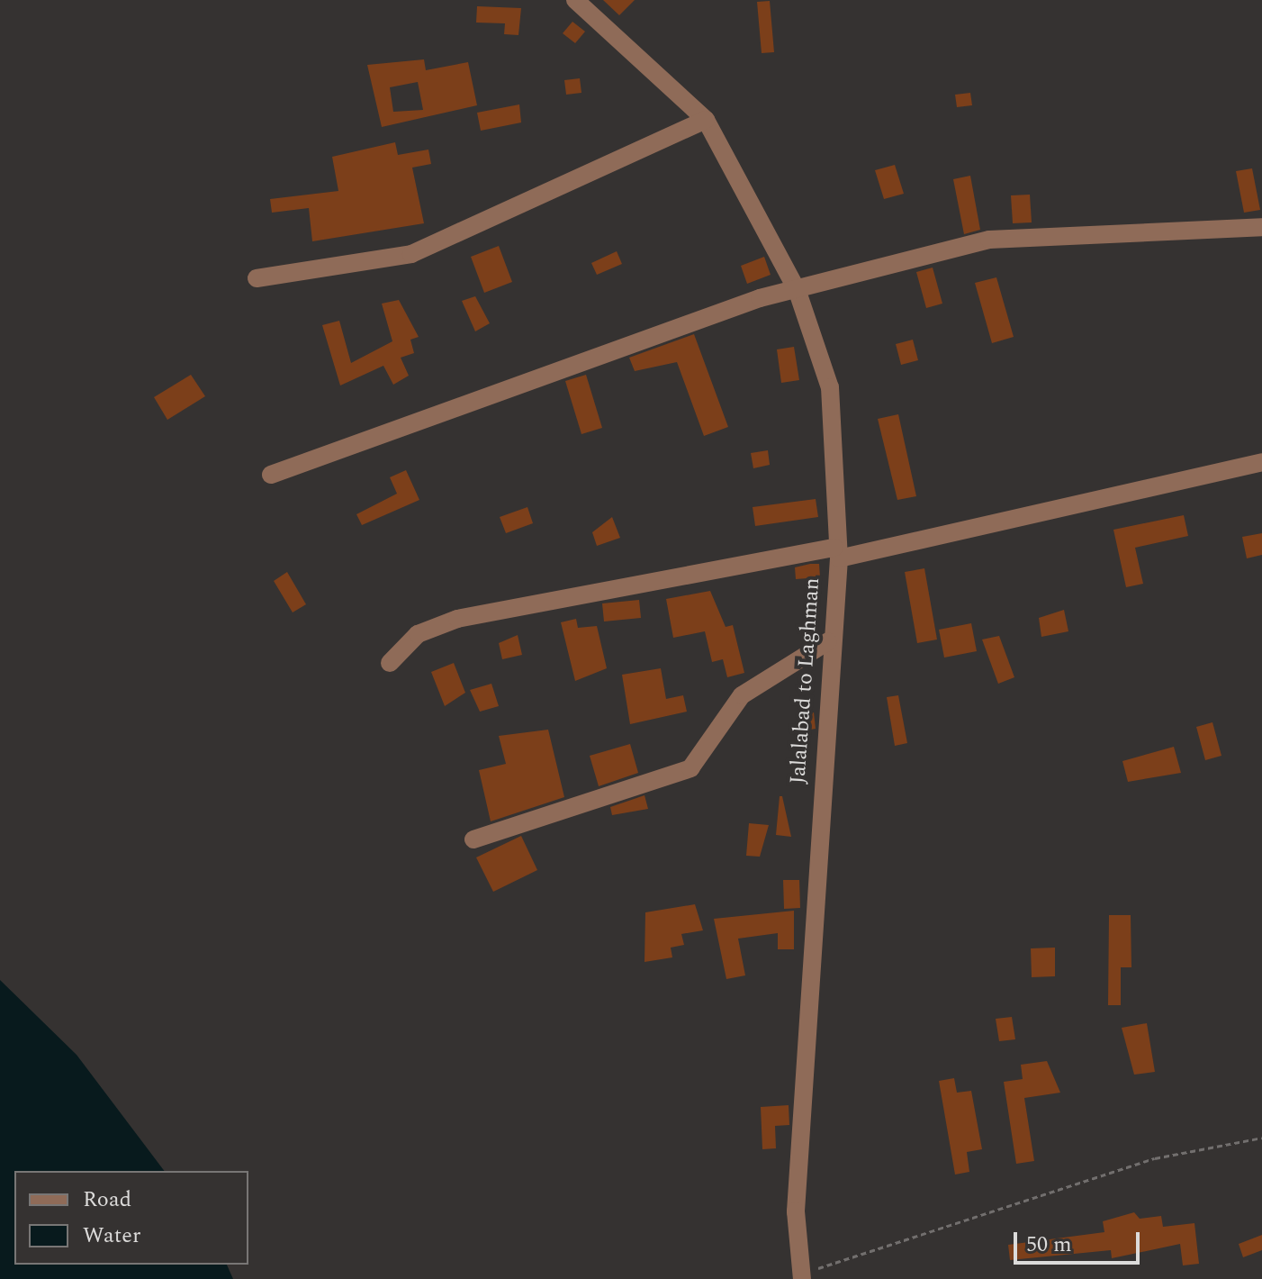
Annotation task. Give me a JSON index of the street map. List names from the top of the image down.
{
  "streets": {
    "street": ["Jalalabad to Laghman"]
  },
  "legend": ["Road", "Water"],
  "scale_bar": "50 m"
}
